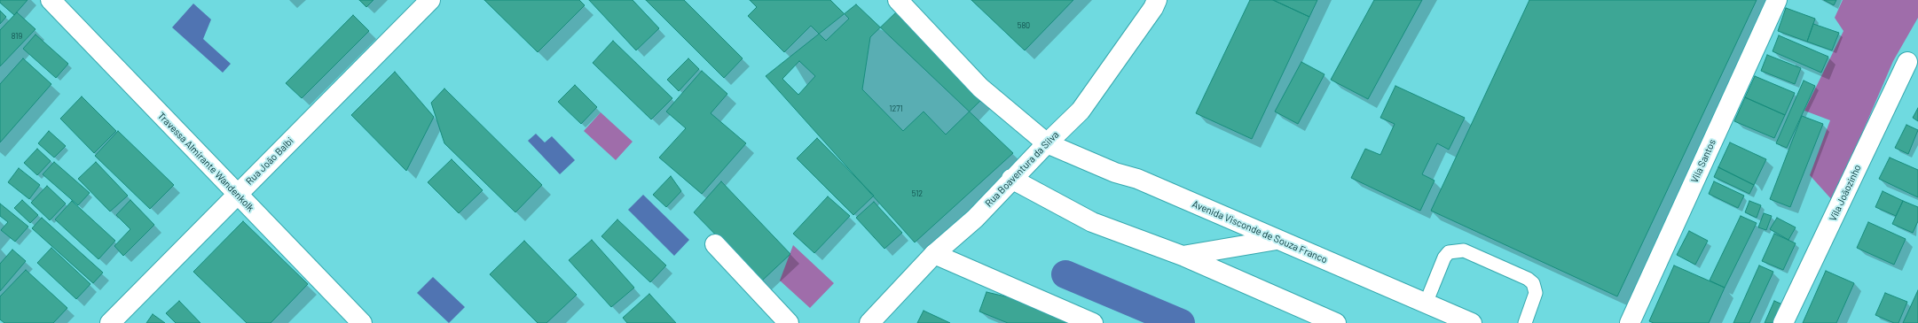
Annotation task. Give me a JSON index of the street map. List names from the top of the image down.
{
  "streets": {
    "street": [
      "Rua João Balbi",
      "Vila Santos",
      "Travessa Almirante Wandenkolk",
      "Rua Boaventura da Silva",
      "Vila Joãozinho",
      "Avenida Visconde de Souza Franco"
    ]
  },
  "crossings": [
    ["Rua João Balbi", "Travessa Almirante Wandenkolk"],
    ["Rua Boaventura da Silva", "Avenida Visconde de Souza Franco"]
  ],
  "house_numbers": [
    "580",
    "819",
    "1271",
    "512"
  ]
}
